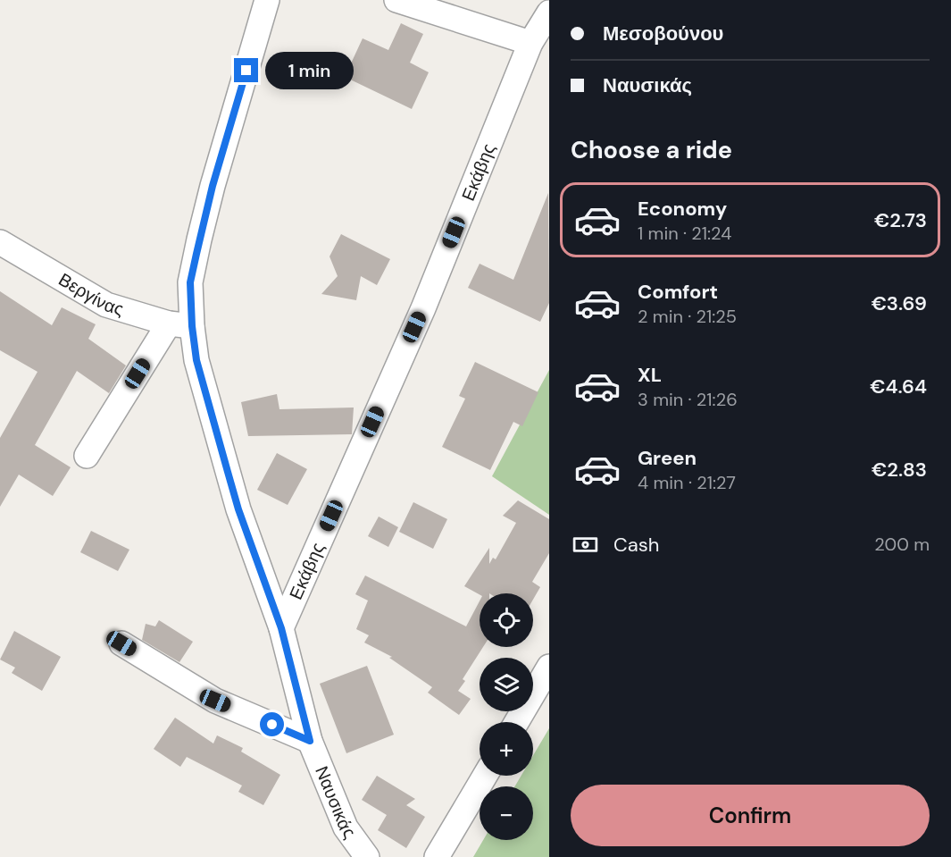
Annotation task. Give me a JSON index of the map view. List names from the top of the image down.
{
  "streets": {
    "street": ["Εκάβης", "Βεργίνας", "Ναυσικάς"]
  },
  "crossings": [
    ["Εκάβης", "Ναυσικάς"],
    ["Βεργίνας", "Ναυσικάς"]
  ],
  "page": {
    "banner": ["Μεσοβούνου", "Ναυσικάς"],
    "bubble": "1 min",
    "heading": "Choose a ride",
    "list": [
      {
        "name": "Economy",
        "note": "1 min · 21:24",
        "value": "€2.73"
      },
      {
        "name": "Comfort",
        "note": "2 min · 21:25",
        "value": "€3.69"
      },
      {
        "name": "XL",
        "note": "3 min · 21:26",
        "value": "€4.64"
      },
      {
        "name": "Green",
        "note": "4 min · 21:27",
        "value": "€2.83"
      }
    ],
    "pay": ["Cash", "200 m"],
    "map_buttons": ["+", "−"],
    "buttons": "Confirm"
  }
}
